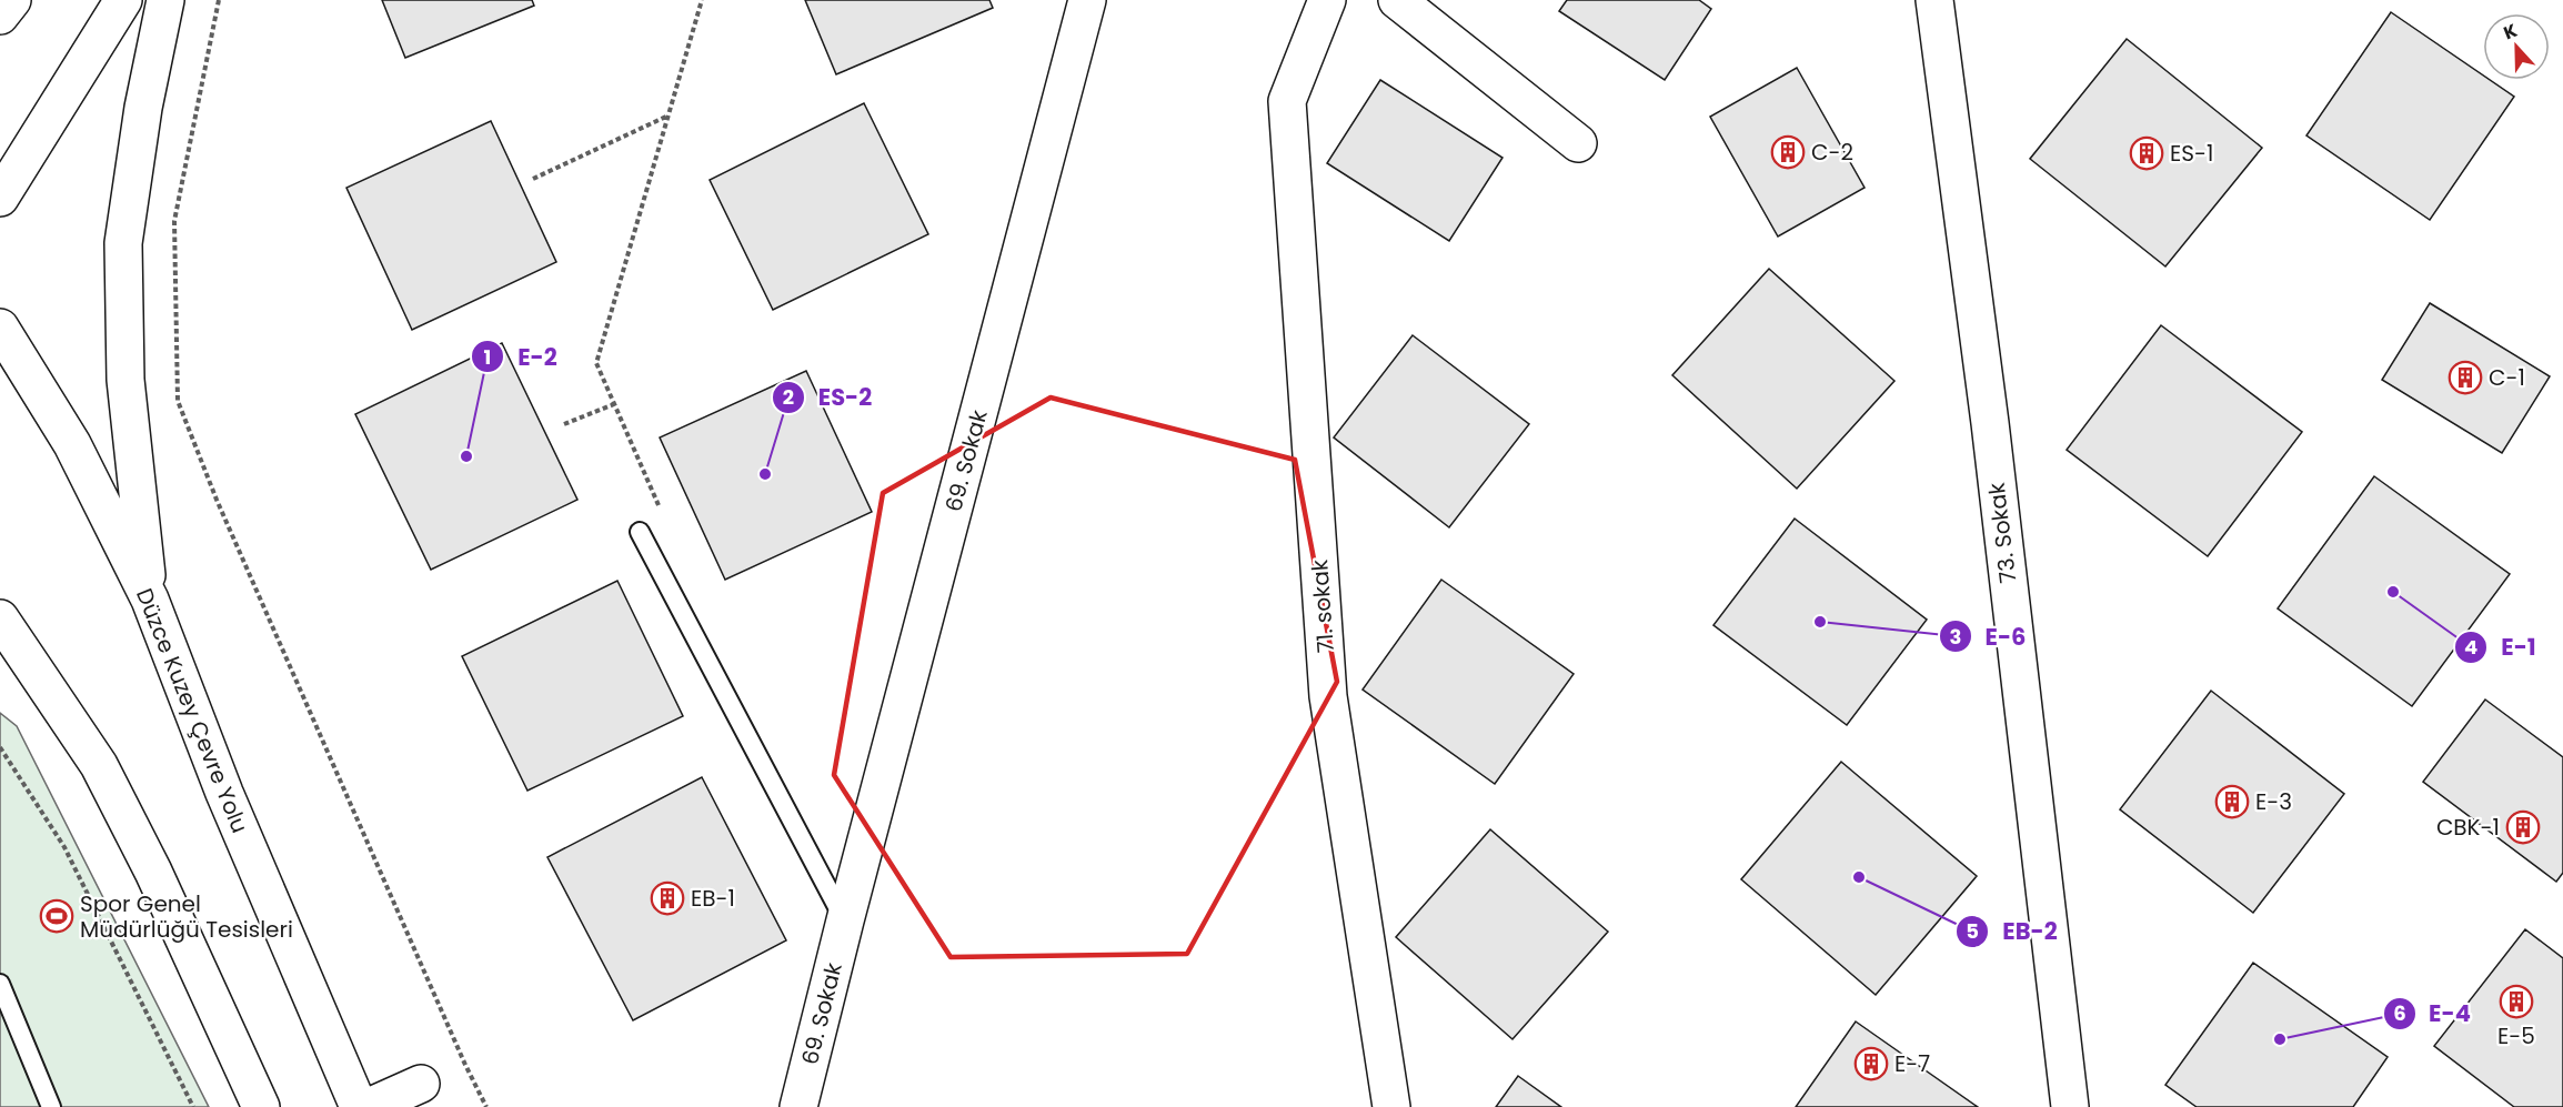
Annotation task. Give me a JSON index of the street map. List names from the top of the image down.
{
  "streets": {
    "main road": [
      "69. Sokak",
      "73. Sokak",
      "71. sokak",
      "Düzce Kuzey Çevre Yolu"
    ]
  },
  "places": {
    "building": [
      "C-2",
      "ES-1",
      "C-1",
      "E-3",
      "CBK-1",
      "EB-1",
      "E-5",
      "E-7"
    ],
    "other": [
      "E-2",
      "ES-2",
      "E-1",
      "E-6",
      "EB-2",
      "E-4"
    ],
    "sports": ["Spor Genel Müdürlüğü Tesisleri"]
  },
  "north": "top"
}
